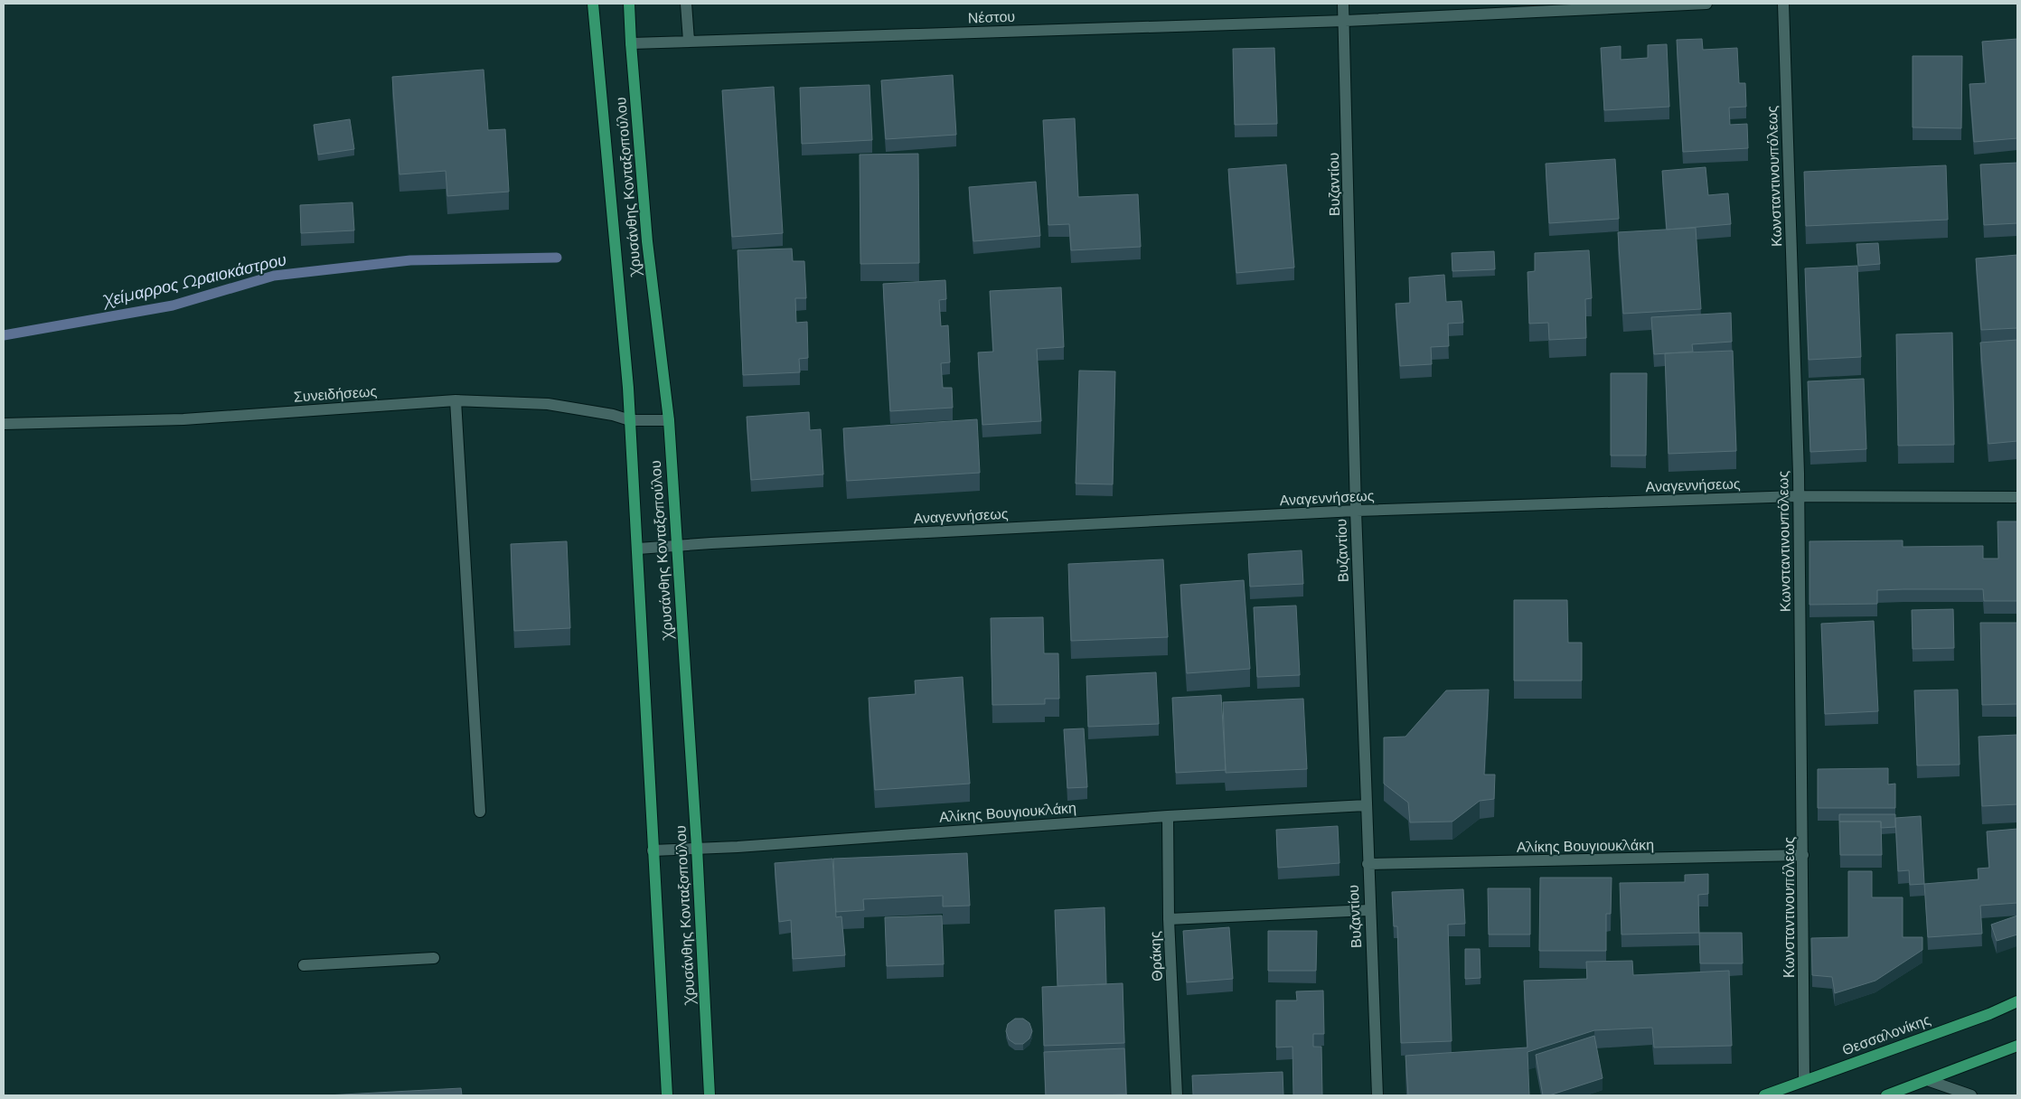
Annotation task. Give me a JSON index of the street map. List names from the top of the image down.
{
  "streets": {
    "main road": ["Χρυσάνθης Κονταξοπούλου", "Θεσσαλονίκης"],
    "street": [
      "Νέστου",
      "Κωνσταντινουπόλεως",
      "Βυζαντίου",
      "Συνειδήσεως",
      "Αναγεννήσεως",
      "Αλίκης Βουγιουκλάκη",
      "Θράκης"
    ]
  },
  "crossings": [
    ["Νέστου", "Βυζαντίου"],
    ["Νέστου", "Χρυσάνθης Κονταξοπούλου"],
    ["Κωνσταντινουπόλεως", "Αναγεννήσεως"],
    ["Κωνσταντινουπόλεως", "Αλίκης Βουγιουκλάκη"],
    ["Κωνσταντινουπόλεως", "Θεσσαλονίκης"],
    ["Βυζαντίου", "Αναγεννήσεως"],
    ["Βυζαντίου", "Αλίκης Βουγιουκλάκη"],
    ["Χρυσάνθης Κονταξοπούλου", "Συνειδήσεως"],
    ["Χρυσάνθης Κονταξοπούλου", "Αναγεννήσεως"],
    ["Χρυσάνθης Κονταξοπούλου", "Αλίκης Βουγιουκλάκη"],
    ["Αλίκης Βουγιουκλάκη", "Θράκης"]
  ],
  "water": ["Χείμαρρος Ωραιοκάστρου"]
}
